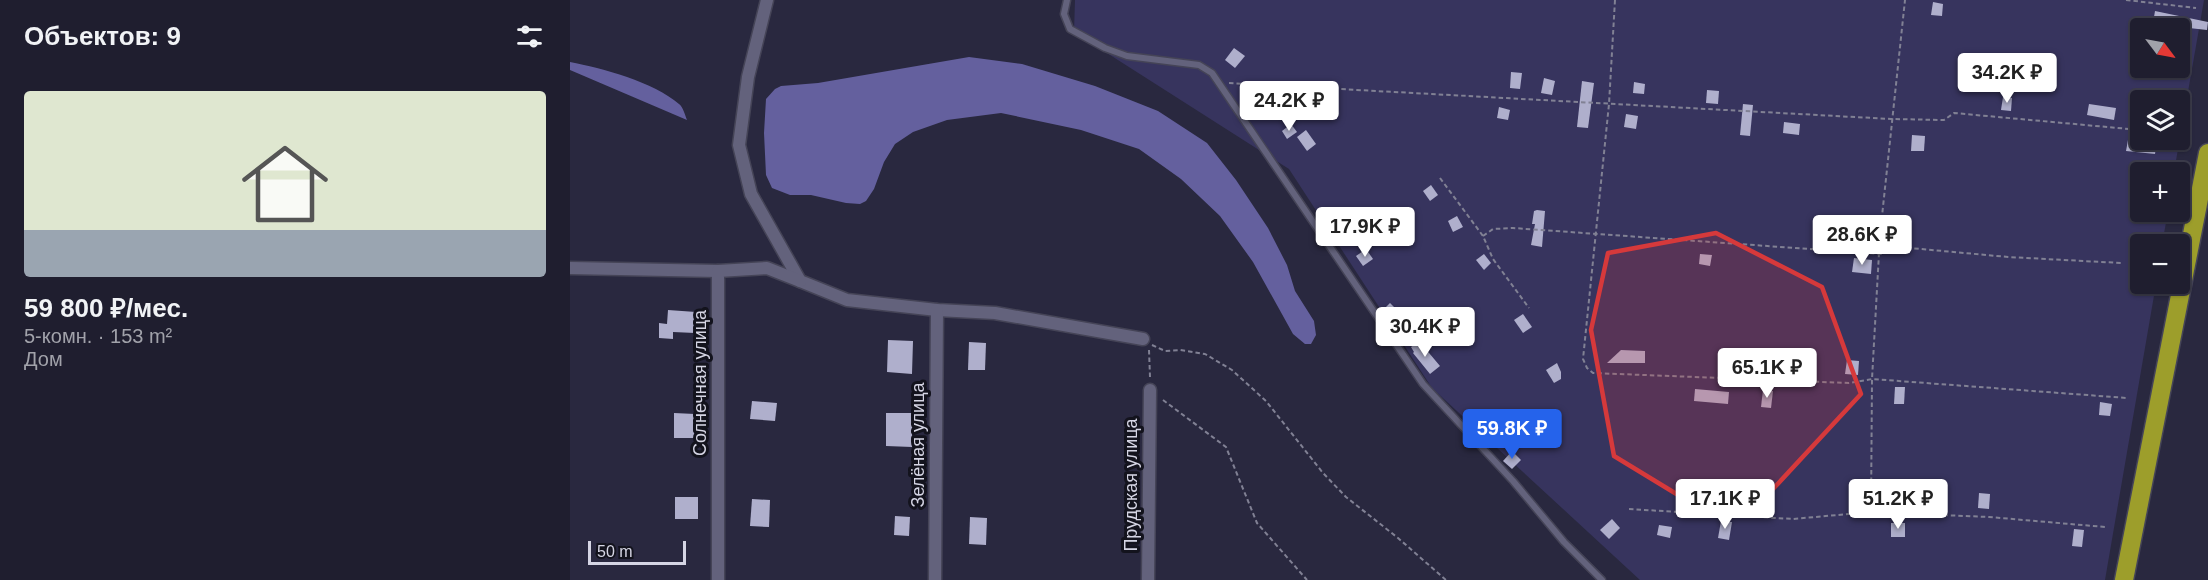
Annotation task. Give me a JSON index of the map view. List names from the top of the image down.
{
  "streets": {
    "street": ["Солнечная улица", "Зелёная улица", "Прудская улица"]
  },
  "scale_bar": "50 m",
  "north": "bottom right",
  "page": {
    "heading": "Объектов: 9",
    "map_buttons": ["+", "−"],
    "price": [
      "34.2K ₽",
      "24.2K ₽",
      "17.9K ₽",
      "28.6K ₽",
      "30.4K ₽",
      "65.1K ₽",
      "59.8K ₽",
      "17.1K ₽",
      "51.2K ₽"
    ],
    "list": [
      {
        "name": "59 800 ₽/мес.",
        "note": "5-комн. · 153 m² · Дом"
      }
    ],
    "scale": "50 m"
  }
}
